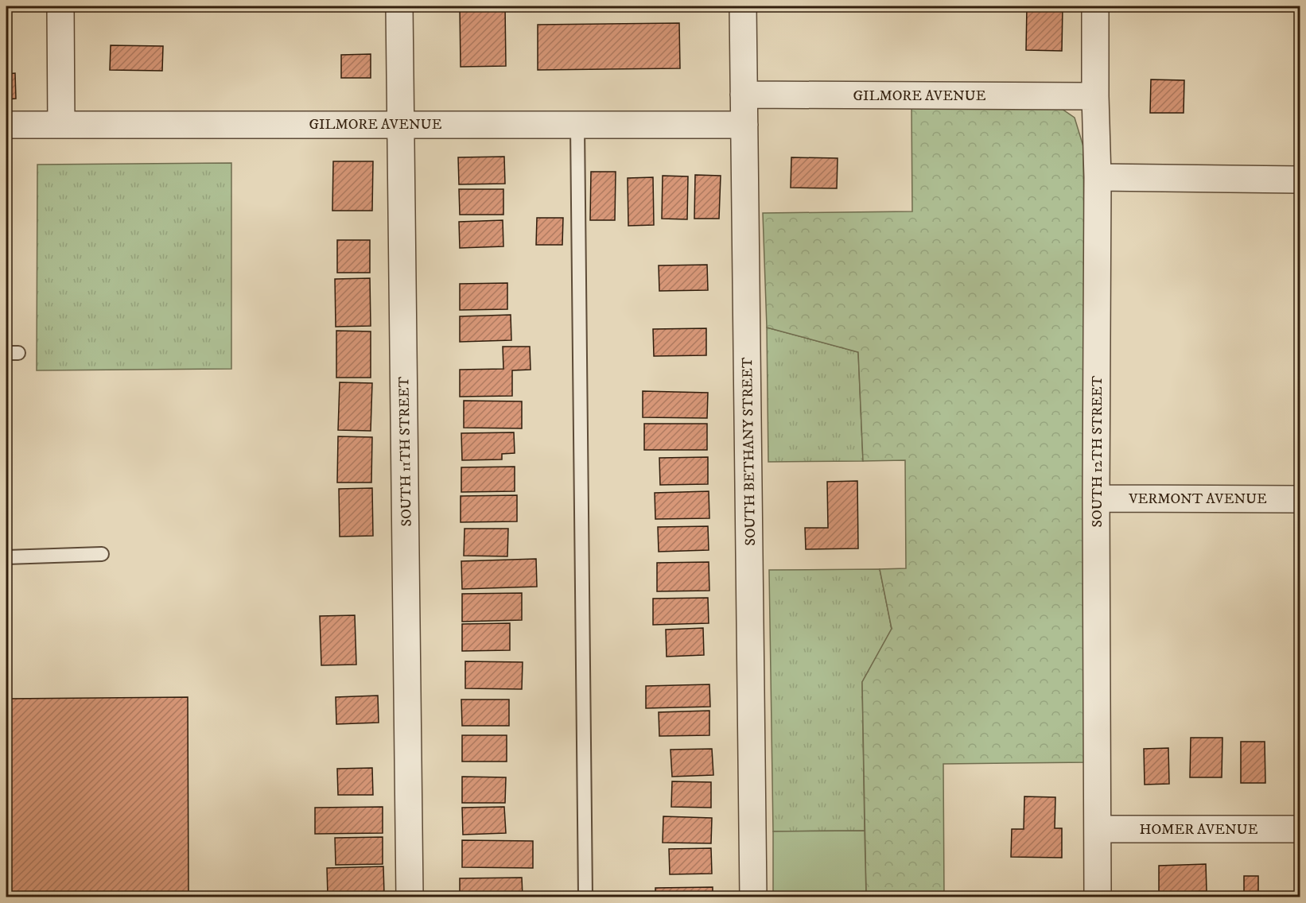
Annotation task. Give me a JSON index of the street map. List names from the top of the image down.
{
  "streets": {
    "street": [
      "GILMORE AVENUE",
      "SOUTH 11TH STREET",
      "SOUTH BETHANY STREET",
      "SOUTH 12TH STREET",
      "VERMONT AVENUE",
      "HOMER AVENUE"
    ]
  },
  "crossings": [
    ["GILMORE AVENUE", "SOUTH 11TH STREET"],
    ["GILMORE AVENUE", "SOUTH BETHANY STREET"],
    ["GILMORE AVENUE", "SOUTH 12TH STREET"],
    ["SOUTH 12TH STREET", "VERMONT AVENUE"],
    ["SOUTH 12TH STREET", "HOMER AVENUE"]
  ]
}
